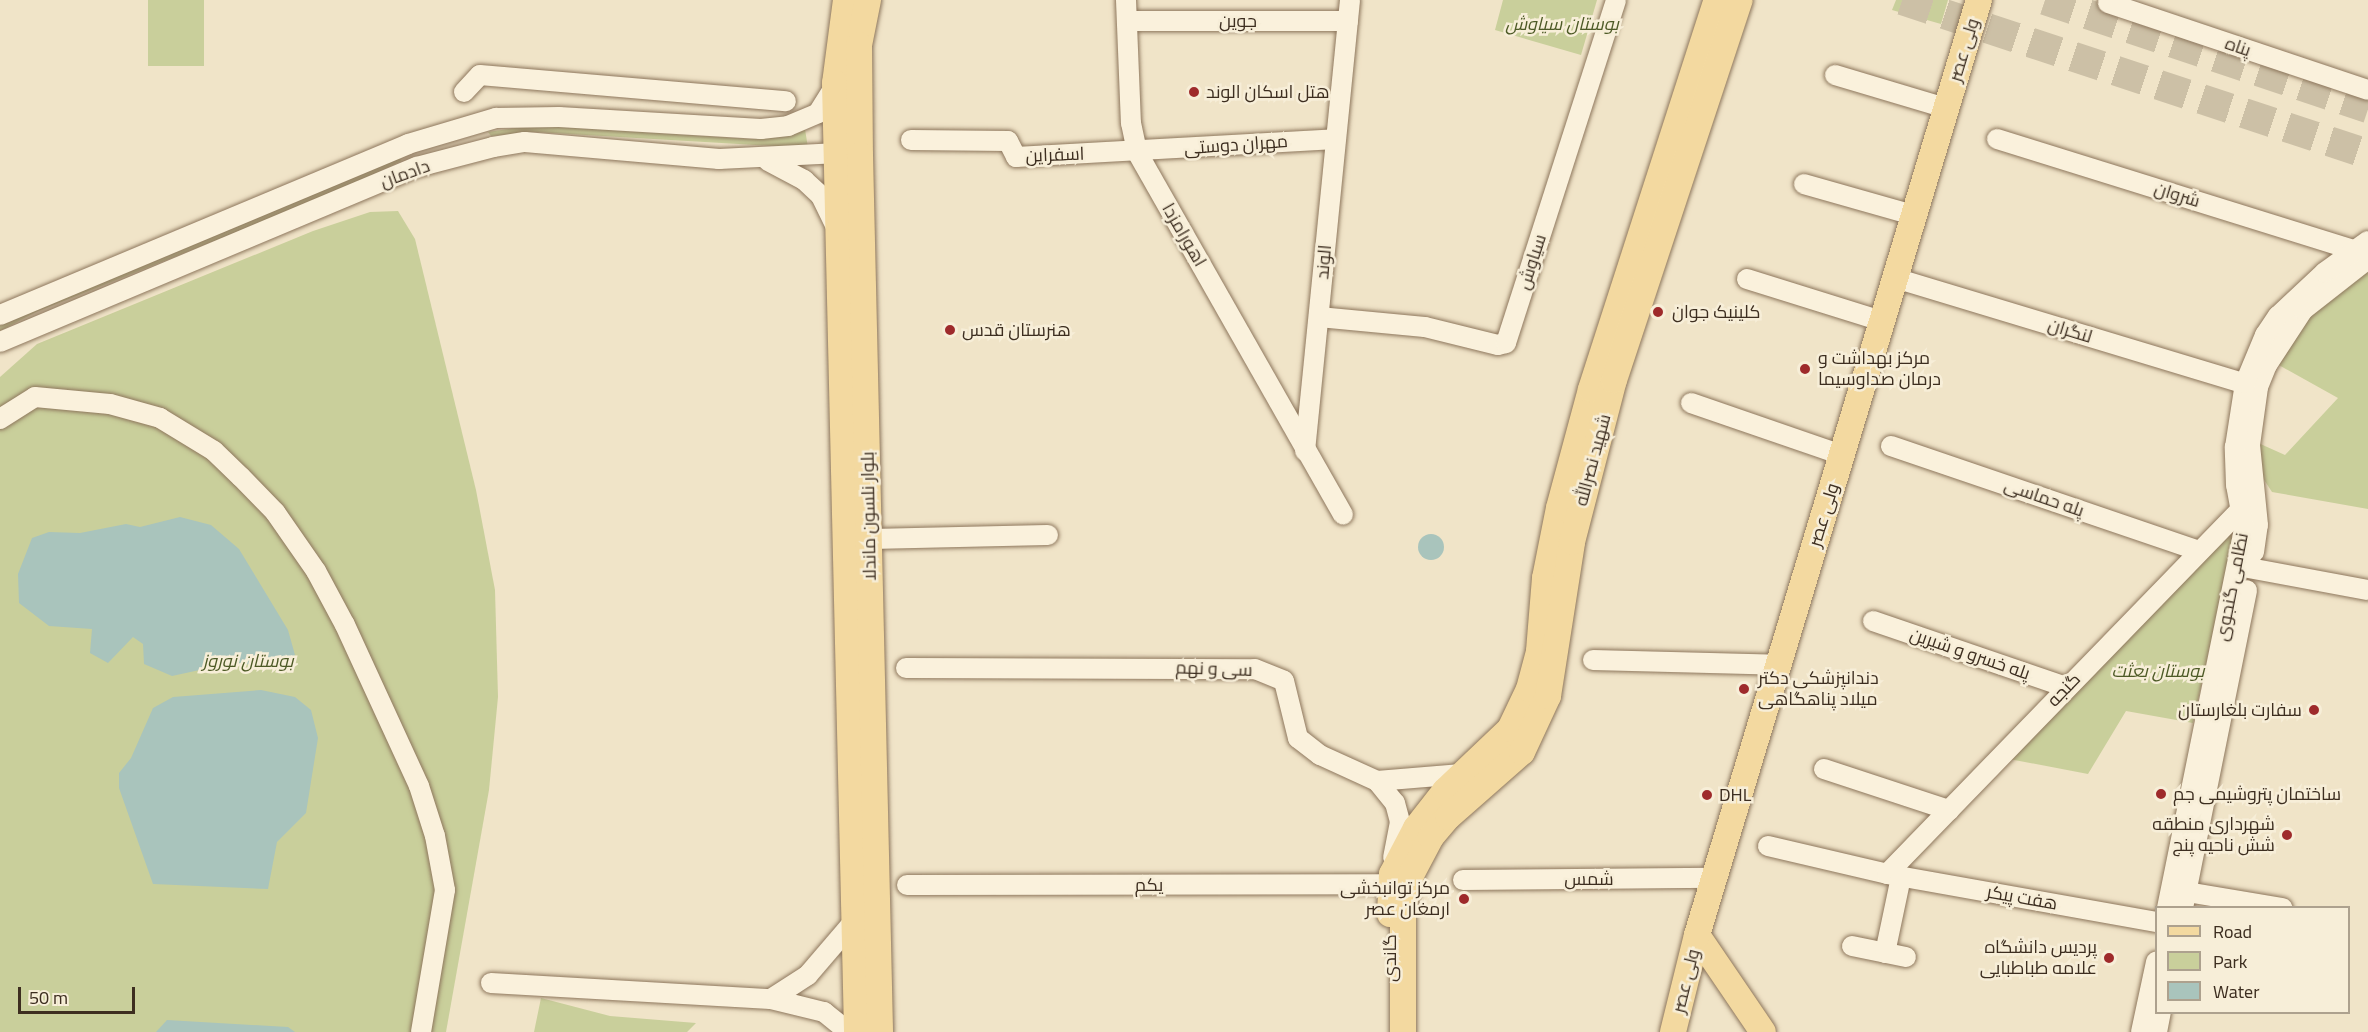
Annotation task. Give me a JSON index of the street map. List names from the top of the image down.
{
  "streets": {
    "main road": [
      "ولی عصر",
      "شهید نصرالله",
      "بلوار نلسون ماندلا",
      "گاندی"
    ],
    "street": [
      "جوین",
      "پناه",
      "مهران دوستی",
      "اسفراین",
      "دادمان",
      "شروان",
      "اهورامزدا",
      "الوند",
      "سیاوش",
      "لنگران",
      "پله حماسی",
      "نظامی گنجوی",
      "پله خسرو و شیرین",
      "سی و نهم",
      "گنجه",
      "شمس",
      "یکم",
      "هفت پیکر"
    ]
  },
  "crossings": [
    ["جوین", "اهورامزدا"],
    ["جوین", "الوند"],
    ["ولی عصر", "لنگران"],
    ["ولی عصر", "شمس"],
    ["مهران دوستی", "اسفراین"],
    ["مهران دوستی", "اهورامزدا"],
    ["مهران دوستی", "الوند"],
    ["اسفراین", "اهورامزدا"],
    ["دادمان", "بلوار نلسون ماندلا"],
    ["شروان", "نظامی گنجوی"],
    ["اهورامزدا", "الوند"],
    ["الوند", "سیاوش"],
    ["لنگران", "نظامی گنجوی"],
    ["شهید نصرالله", "یکم"],
    ["شهید نصرالله", "گاندی"],
    ["پله حماسی", "گنجه"],
    ["نظامی گنجوی", "گنجه"],
    ["پله خسرو و شیرین", "گنجه"],
    ["گنجه", "هفت پیکر"],
    ["یکم", "گاندی"]
  ],
  "parks": ["بوستان سیاوش", "بوستان نوروز", "بوستان بعثت"],
  "places": [
    "هتل اسکان الوند",
    "کلینیک جوان",
    "هنرستان قدس",
    "مرکز بهداشت و درمان صداوسیما",
    "دندانپزشکی دکتر میلاد پناهگاهی",
    "سفارت بلغارستان",
    "ساختمان پتروشیمی جم",
    "DHL",
    "شهرداری منطقه شش ناحیه پنج",
    "مرکز توانبخشی ارمغان عصر",
    "پردیس دانشگاه علامه طباطبایی"
  ],
  "legend": ["Road", "Park", "Water"],
  "scale_bar": "50 m"
}
